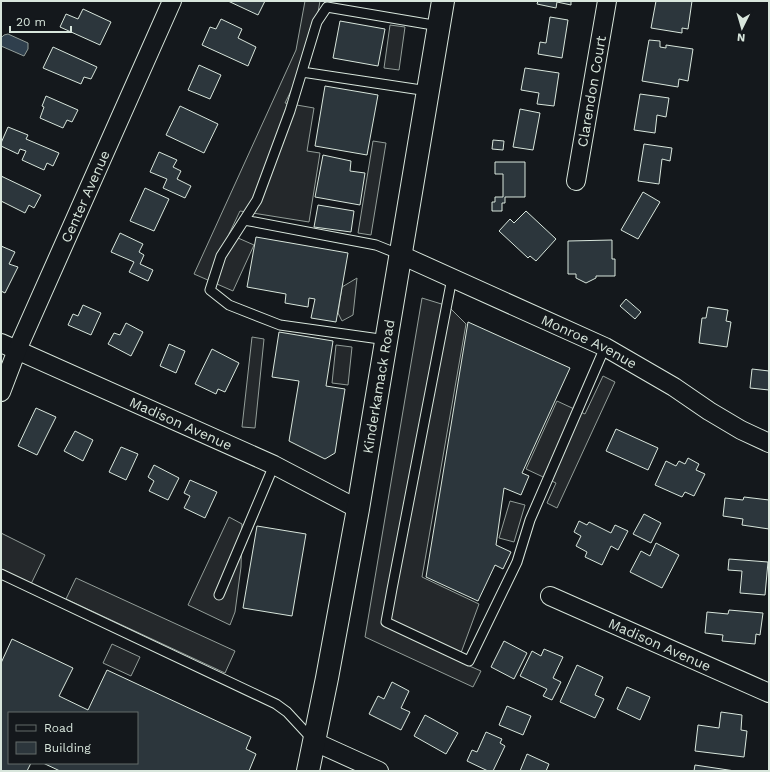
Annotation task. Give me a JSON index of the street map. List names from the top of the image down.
{
  "streets": {
    "main road": ["Kinderkamack Road"],
    "street": [
      "Clarendon Court",
      "Center Avenue",
      "Monroe Avenue",
      "Madison Avenue"
    ]
  },
  "crossings": [
    ["Center Avenue", "Madison Avenue"],
    ["Monroe Avenue", "Kinderkamack Road"],
    ["Kinderkamack Road", "Madison Avenue"]
  ],
  "legend": ["Road", "Building"],
  "scale_bar": "20 m",
  "north": "bottom"
}
